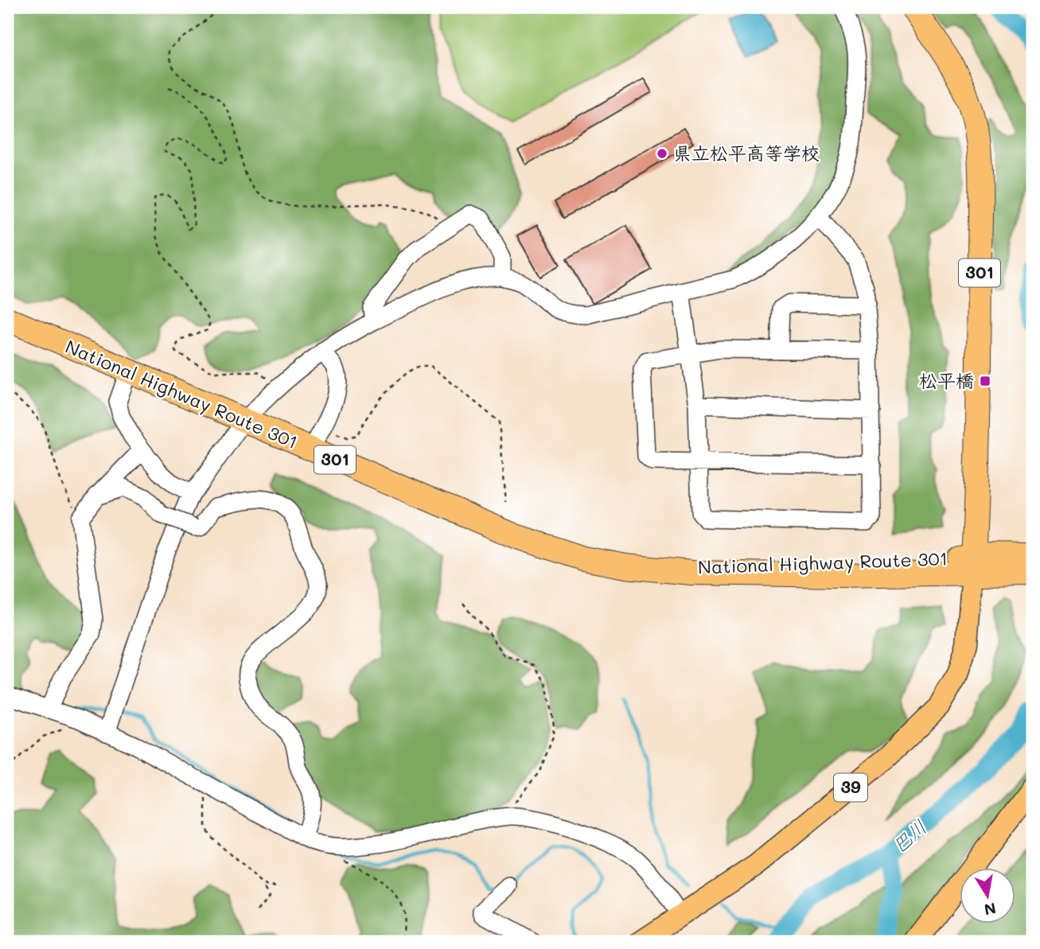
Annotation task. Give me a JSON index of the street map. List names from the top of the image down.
{
  "streets": {
    "highway": ["301", "National Highway Route 301"],
    "main road": ["39"]
  },
  "crossings": [
    ["National Highway Route 301", "39"]
  ],
  "water": ["巴川"],
  "places": {
    "other": ["県立松平高等学校"],
    "transit": ["松平橋"]
  },
  "north": "bottom"
}
